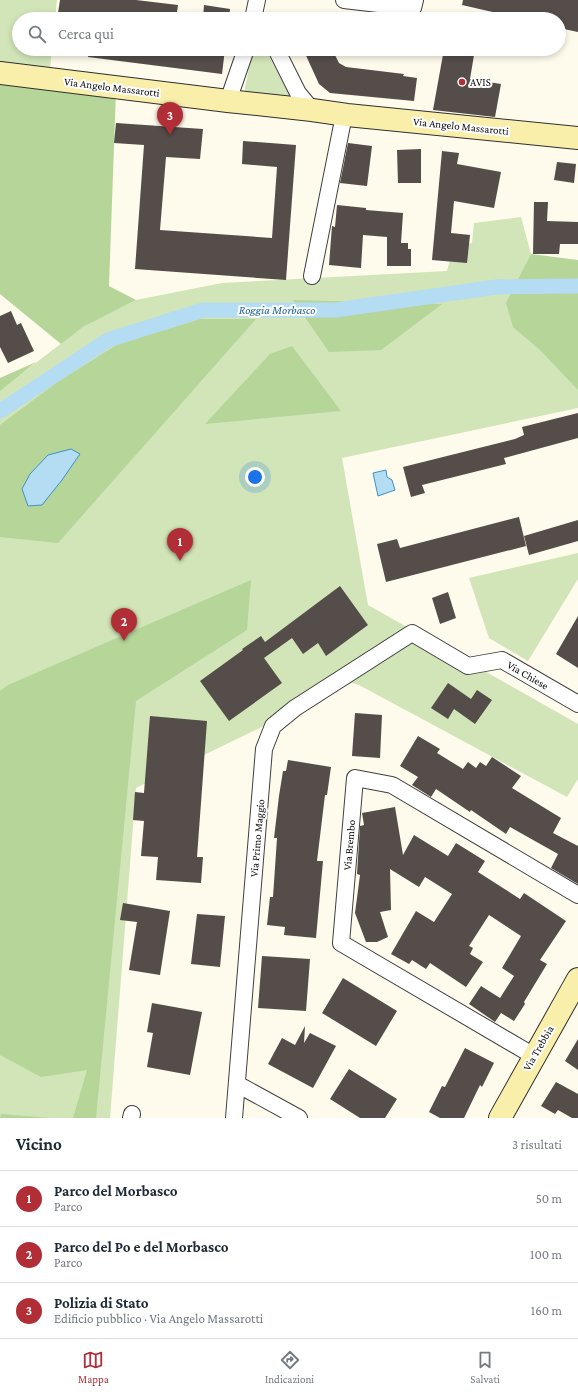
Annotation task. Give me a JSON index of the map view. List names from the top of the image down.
{
  "streets": {
    "street": [
      "Via Angelo Massarotti",
      "Via Chiese",
      "Via Primo Maggio",
      "Via Brembo",
      "Via Trebbia"
    ]
  },
  "crossings": [
    ["Via Chiese", "Via Primo Maggio"],
    ["Via Brembo", "Via Trebbia"]
  ],
  "water": ["Roggia Morbasco"],
  "places": ["AVIS"],
  "page": {
    "search": "Cerca qui",
    "pins": ["3", "1", "2"],
    "heading": ["Vicino", "3 risultati"],
    "list": [
      {
        "mark": "1",
        "name": "Parco del Morbasco",
        "note": "Parco",
        "value": "50 m"
      },
      {
        "mark": "2",
        "name": "Parco del Po e del Morbasco",
        "note": "Parco",
        "value": "100 m"
      },
      {
        "mark": "3",
        "name": "Polizia di Stato",
        "note": "Edificio pubblico · Via Angelo Massarotti",
        "value": "160 m"
      }
    ],
    "nav": ["Mappa", "Indicazioni", "Salvati"]
  }
}
